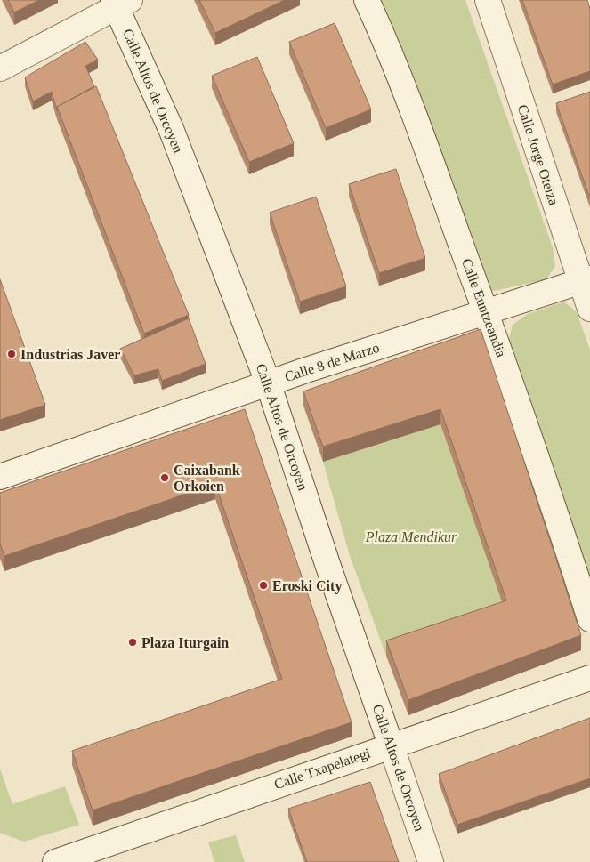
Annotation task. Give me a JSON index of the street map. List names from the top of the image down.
{
  "streets": {
    "street": [
      "Calle Altos de Orcoyen",
      "Calle Jorge Oteiza",
      "Calle Euntzeandia",
      "Calle 8 de Marzo",
      "Calle Txapelategi"
    ]
  },
  "crossings": [
    ["Calle Altos de Orcoyen", "Calle 8 de Marzo"],
    ["Calle Altos de Orcoyen", "Calle Txapelategi"],
    ["Calle Jorge Oteiza", "Calle 8 de Marzo"],
    ["Calle Euntzeandia", "Calle 8 de Marzo"]
  ],
  "parks": ["Plaza Mendikur"],
  "places": [
    "Industrias Javer",
    "Caixabank Orkoien",
    "Eroski City",
    "Plaza Iturgain"
  ]
}
